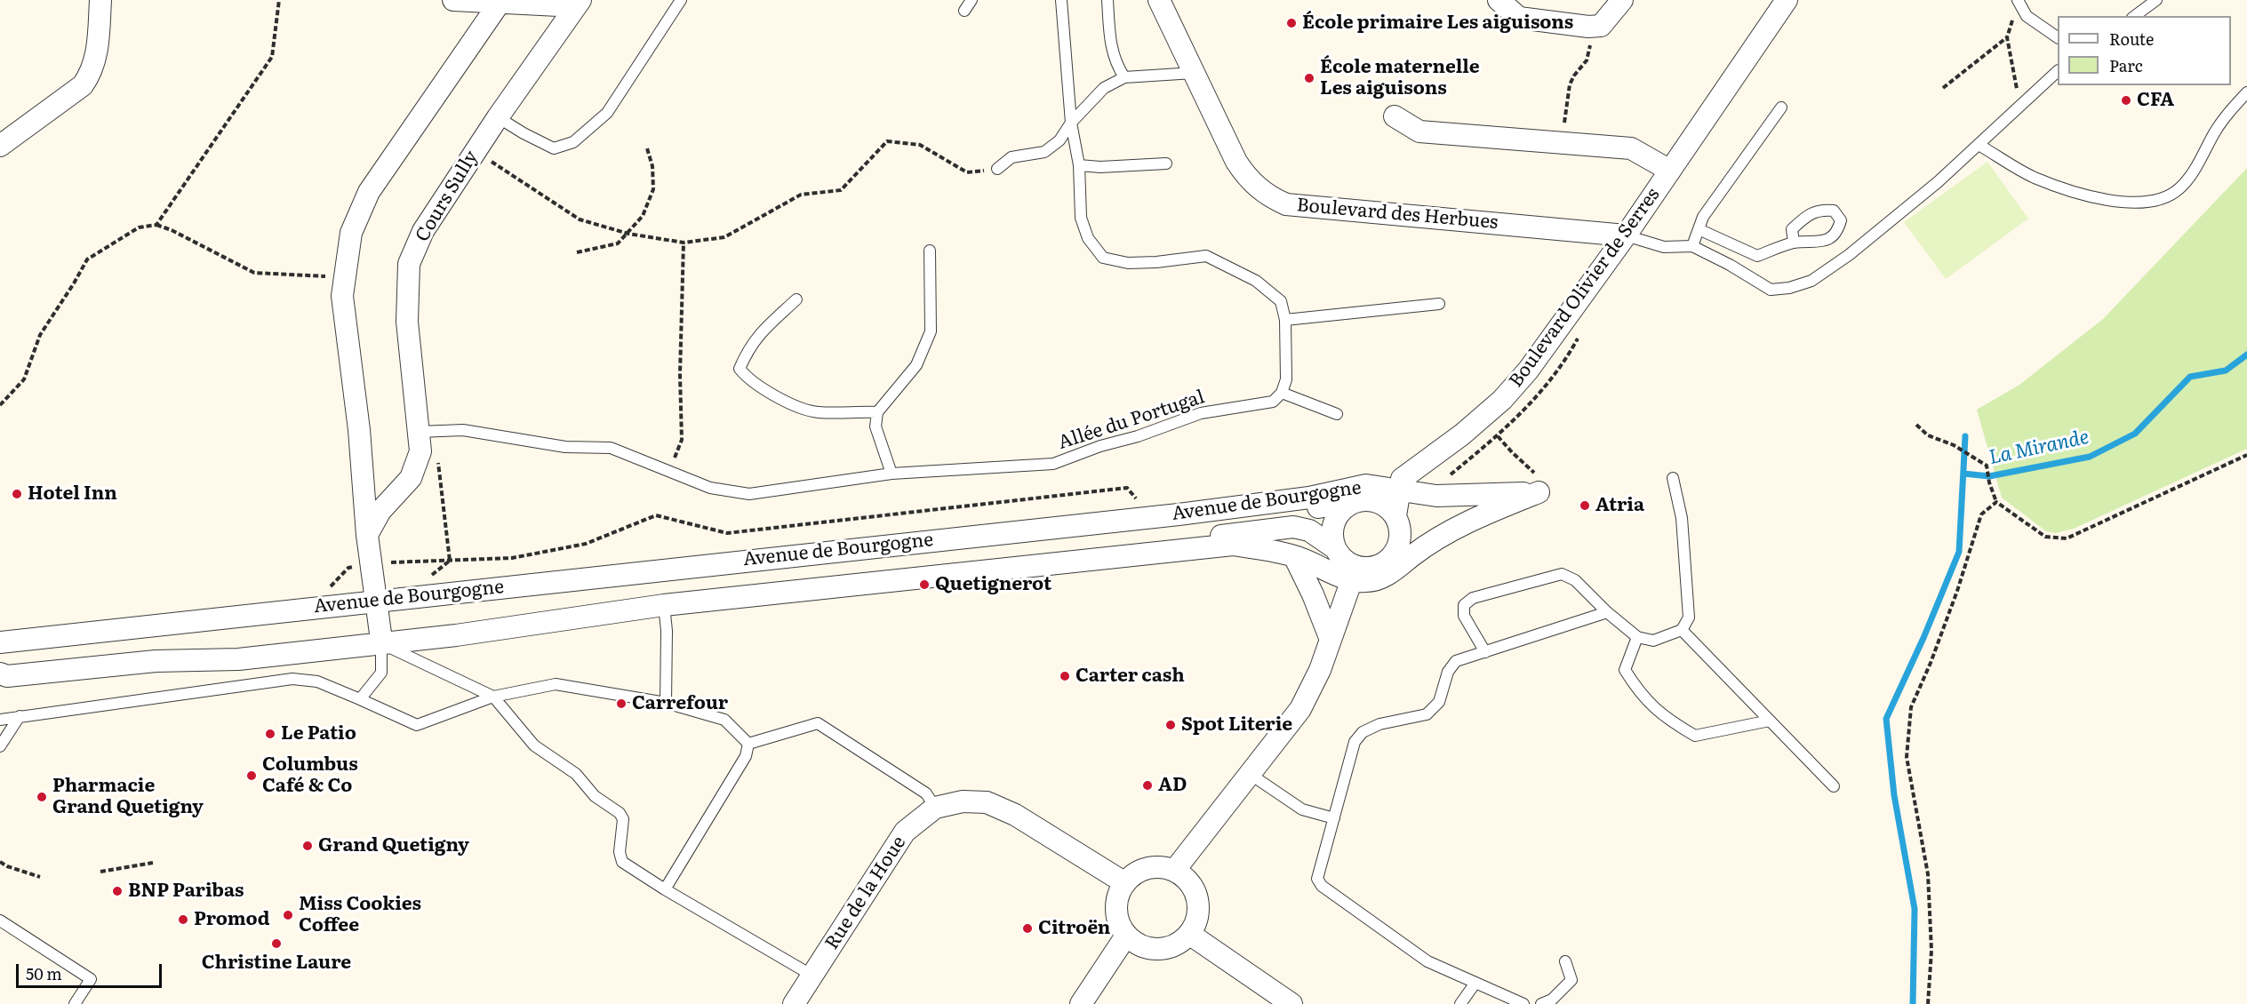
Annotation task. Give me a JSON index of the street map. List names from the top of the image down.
{
  "streets": {
    "street": [
      "Cours Sully",
      "Boulevard des Herbues",
      "Boulevard Olivier de Serres",
      "Avenue de Bourgogne",
      "Rue de la Houe"
    ],
    "lane": ["Allée du Portugal"]
  },
  "crossings": [
    ["Cours Sully", "Allée du Portugal"],
    ["Boulevard des Herbues", "Boulevard Olivier de Serres"],
    ["Boulevard Olivier de Serres", "Avenue de Bourgogne"]
  ],
  "water": ["La Mirande"],
  "places": [
    "École primaire Les aiguisons",
    "École maternelle Les aiguisons",
    "CFA",
    "Hotel Inn",
    "Atria",
    "Quetignerot",
    "Carter cash",
    "Carrefour",
    "Spot Literie",
    "Le Patio",
    "Columbus Café & Co",
    "AD",
    "Pharmacie Grand Quetigny",
    "Grand Quetigny",
    "BNP Paribas",
    "Miss Cookies Coffee",
    "Promod",
    "Citroën",
    "Christine Laure"
  ],
  "legend": ["Route", "Parc"],
  "scale_bar": "50 m"
}
